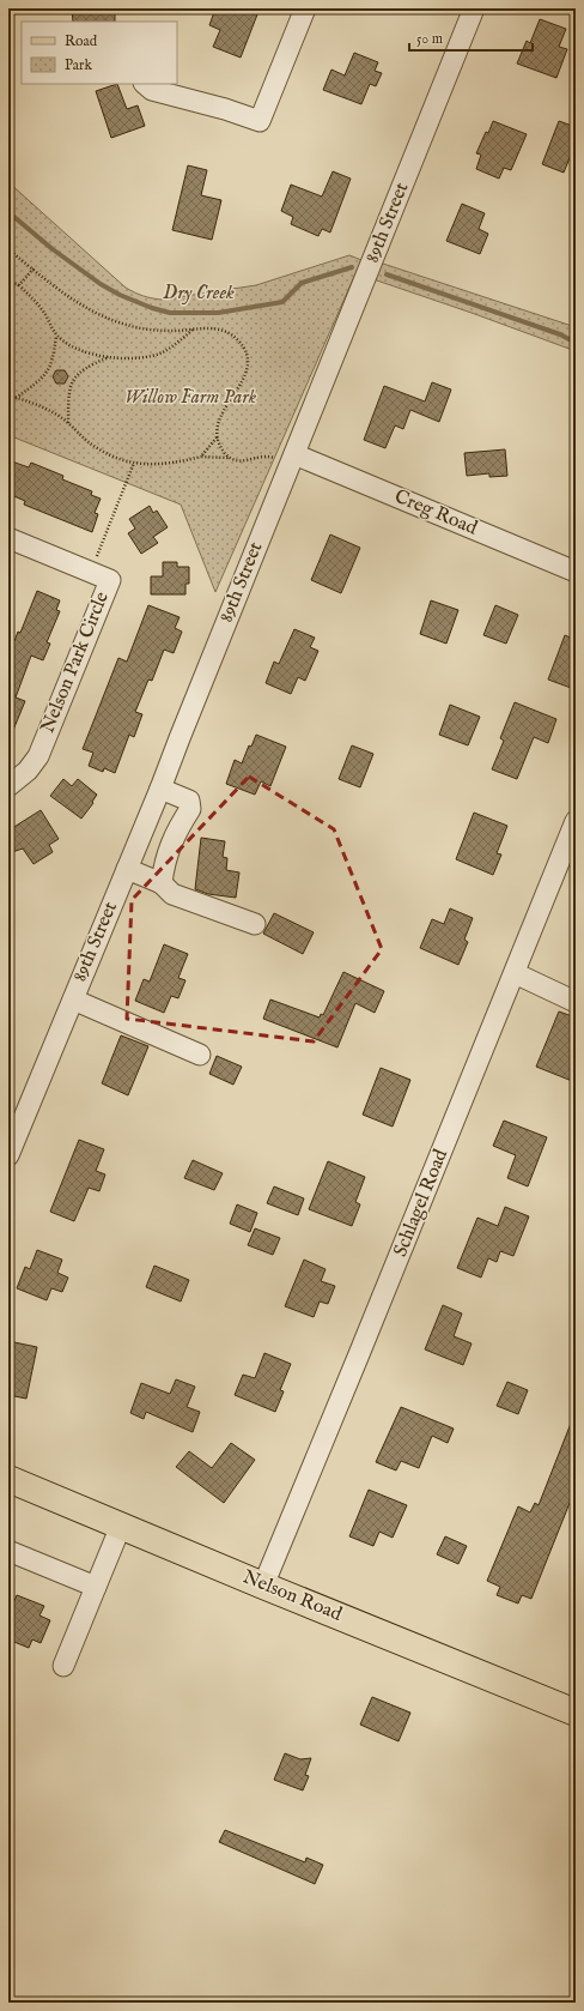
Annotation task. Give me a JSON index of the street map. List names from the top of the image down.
{
  "streets": {
    "main road": ["Nelson Road"],
    "street": [
      "89th Street",
      "Creg Road",
      "Nelson Park Circle",
      "Schlagel Road"
    ]
  },
  "crossings": [
    ["89th Street", "Creg Road"],
    ["Schlagel Road", "Nelson Road"]
  ],
  "water": ["Dry Creek"],
  "parks": ["Willow Farm Park"],
  "legend": ["Road", "Park"],
  "scale_bar": "50 m"
}
